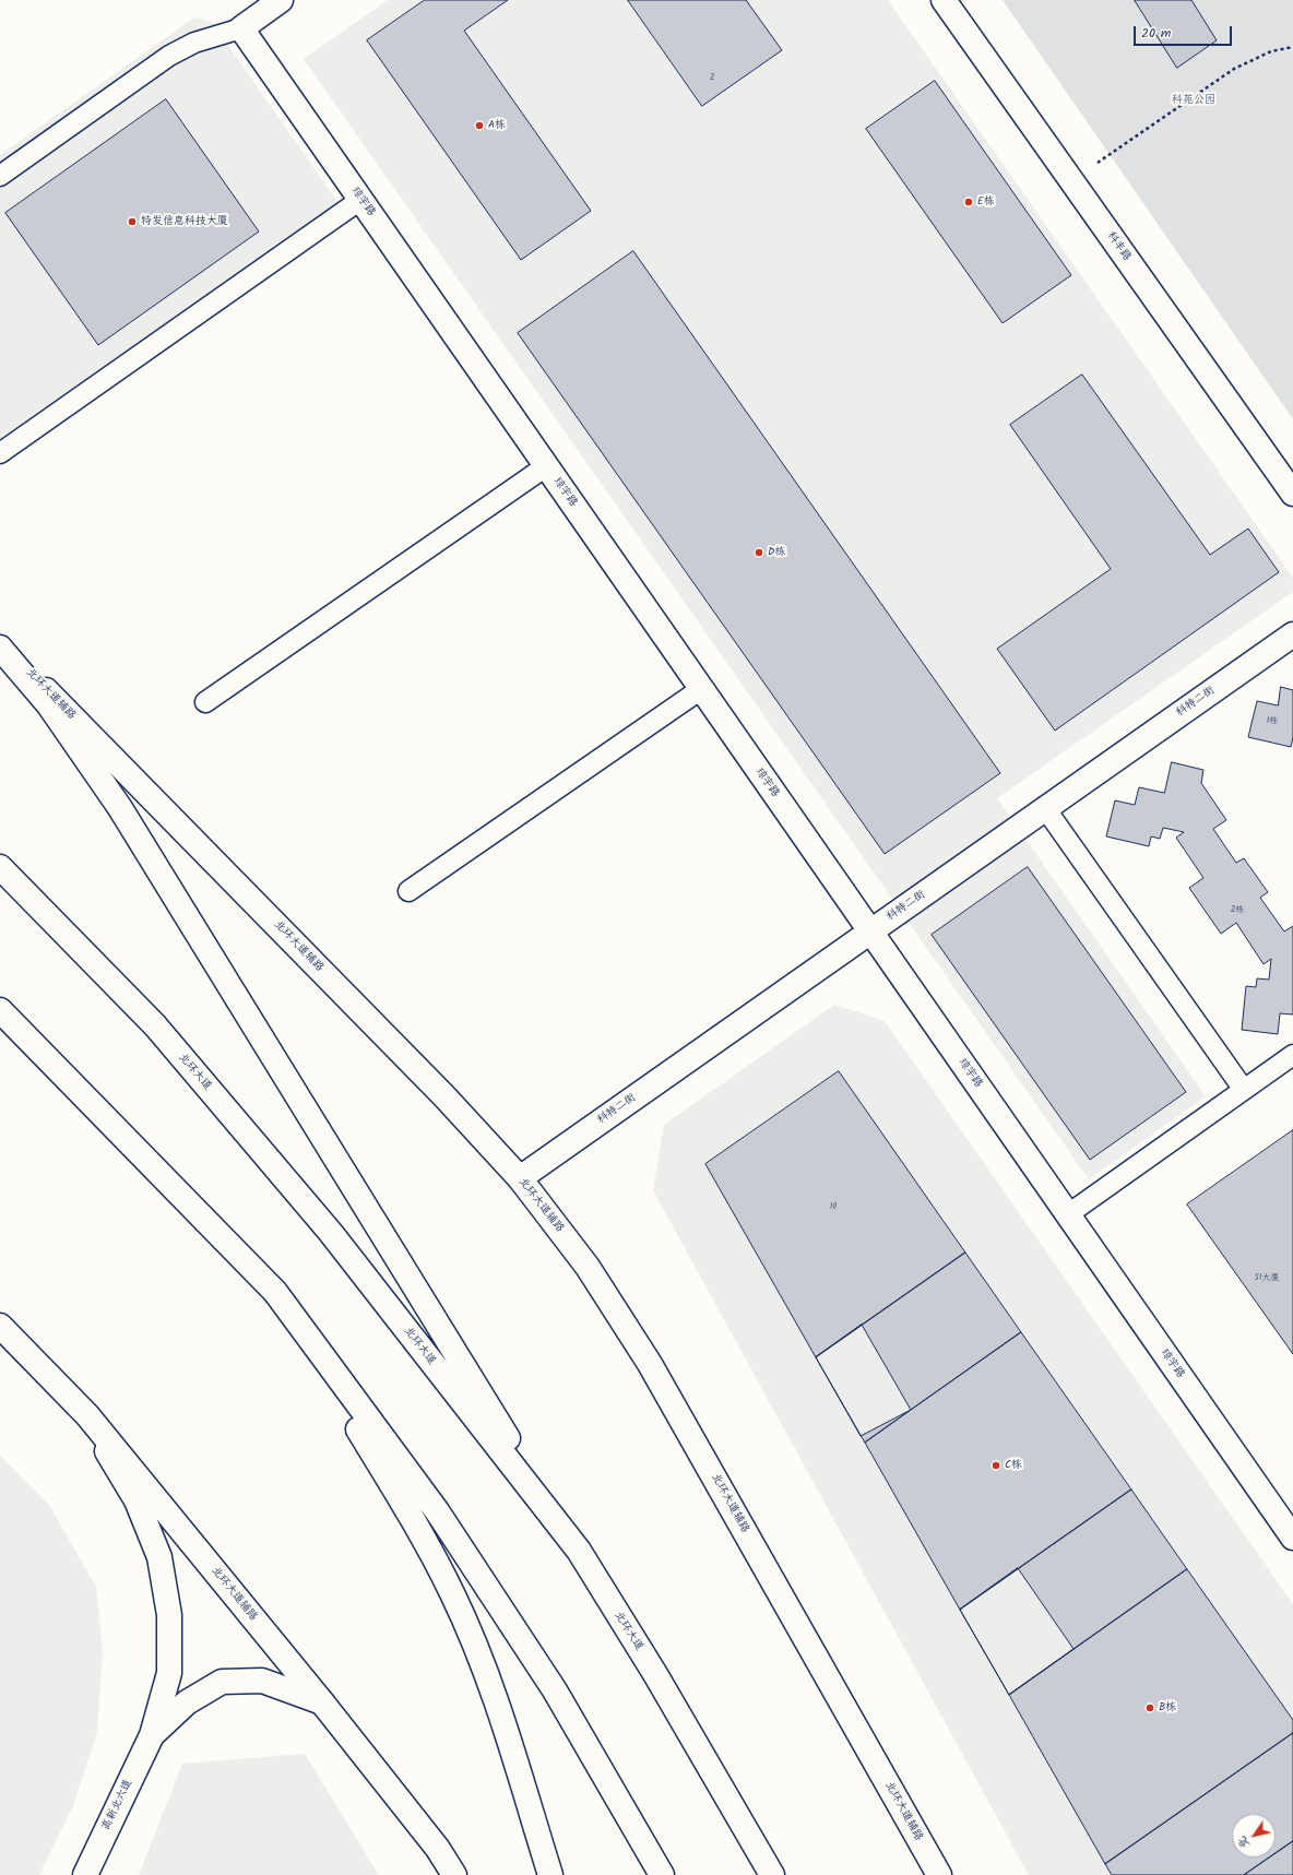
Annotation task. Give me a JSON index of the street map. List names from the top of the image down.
{
  "streets": {
    "main road": [
      "琼宇路",
      "科丰路",
      "北环大道辅路",
      "科特二街",
      "北环大道",
      "高新北六道"
    ]
  },
  "crossings": [
    ["琼宇路", "科特二街"],
    ["北环大道辅路", "科特二街"]
  ],
  "parks": ["科苑公园"],
  "places": [
    "A栋",
    "E栋",
    "特发信息科技大厦",
    "D栋",
    "C栋",
    "B栋"
  ],
  "house_numbers": [
    "2",
    "1栋",
    "2栋",
    "10",
    "51大厦"
  ],
  "scale_bar": "20 m",
  "north": "bottom left"
}
